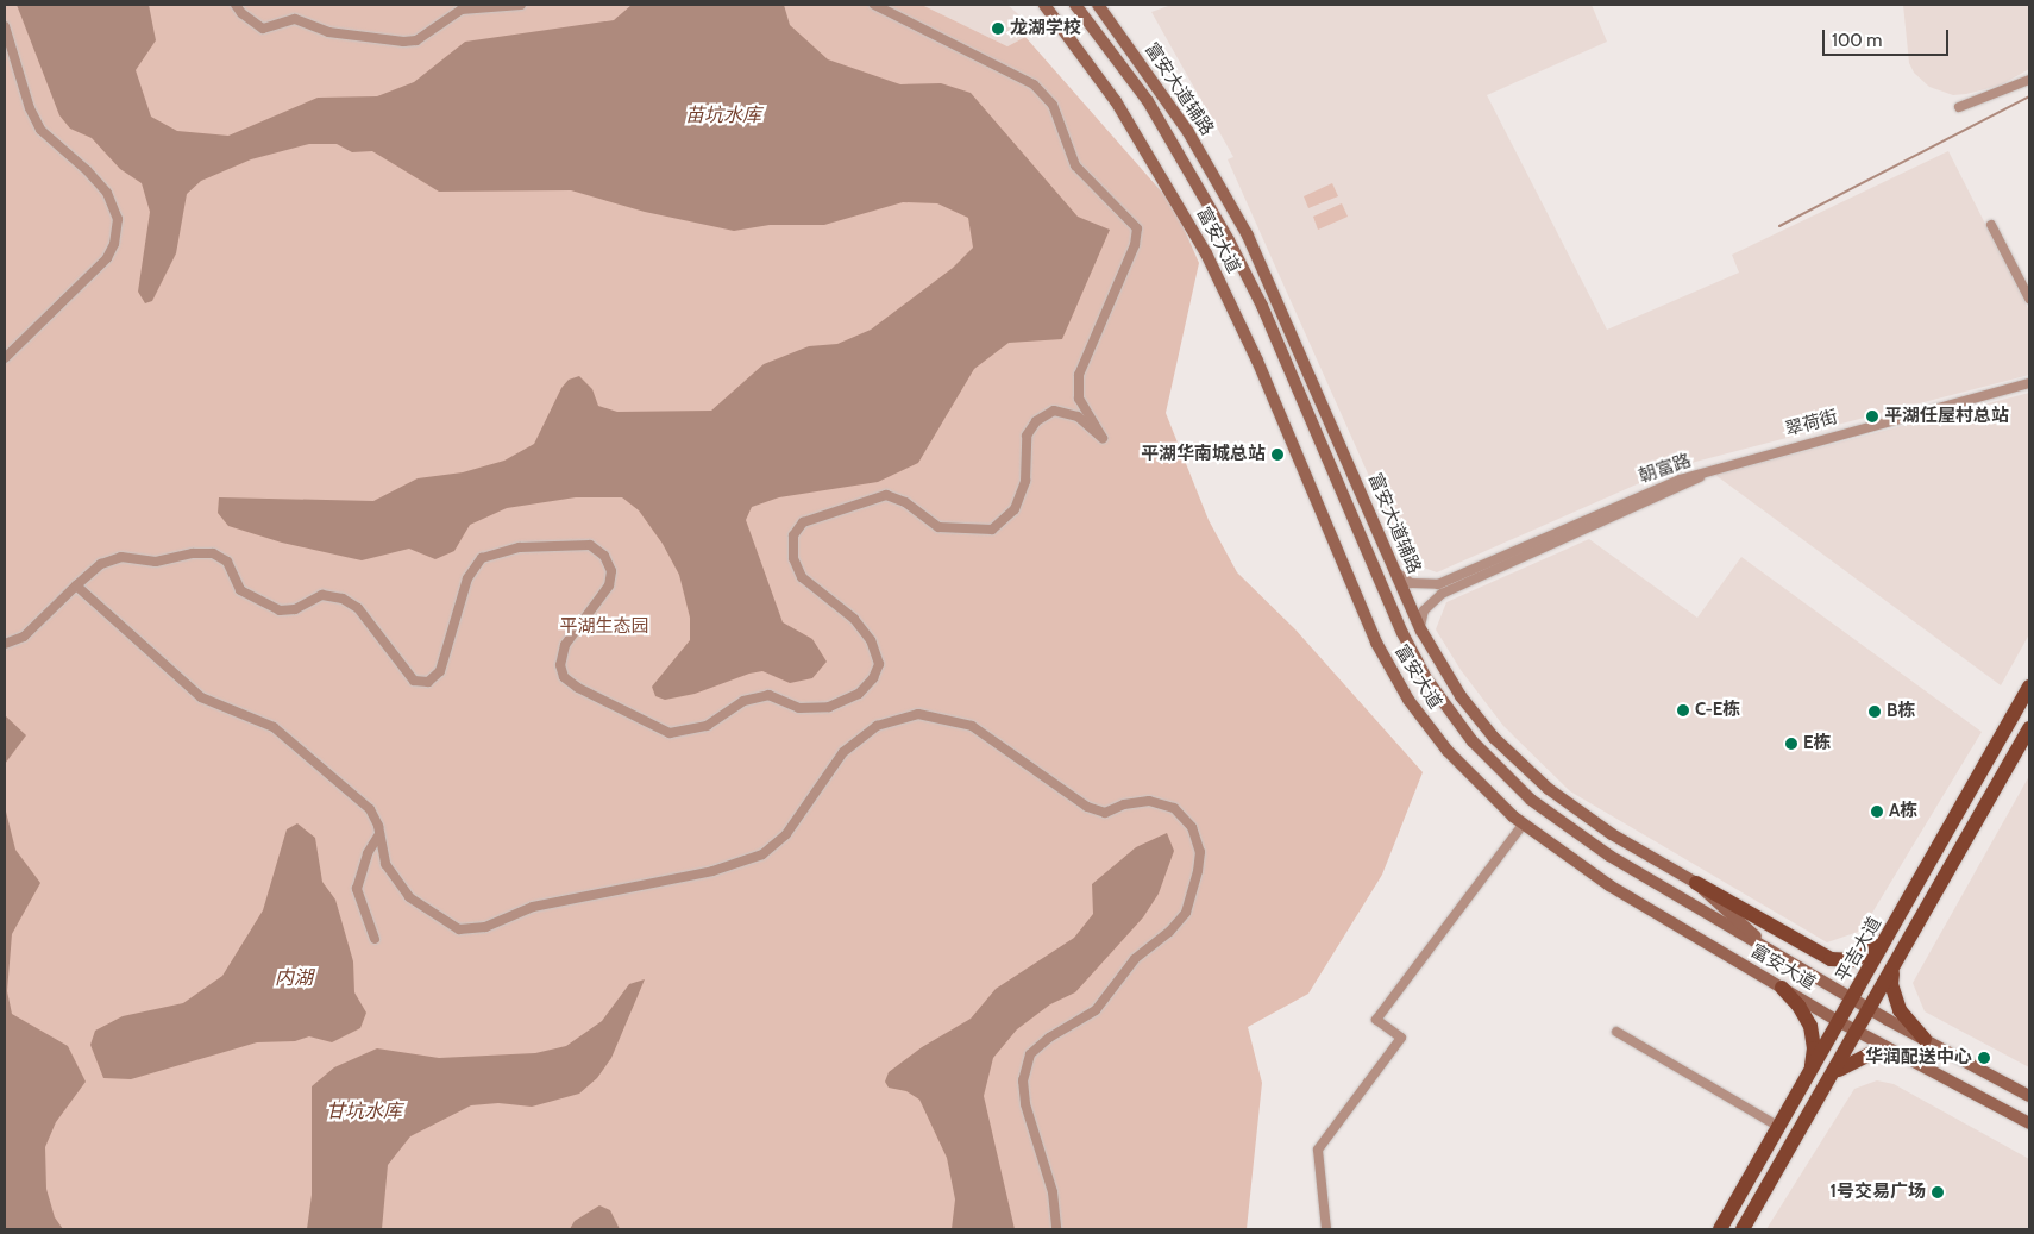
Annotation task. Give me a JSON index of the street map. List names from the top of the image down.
{
  "streets": {
    "main road": ["富安大道辅路", "富安大道", "平吉大道"],
    "street": ["翠荷街", "朝富路"]
  },
  "crossings": [
    ["富安大道辅路", "富安大道"],
    ["富安大道辅路", "朝富路"],
    ["富安大道", "平吉大道"],
    ["翠荷街", "朝富路"]
  ],
  "water": ["苗坑水库", "内湖", "甘坑水库"],
  "parks": ["平湖生态园"],
  "places": [
    "龙湖学校",
    "平湖任屋村总站",
    "平湖华南城总站",
    "C-E栋",
    "B栋",
    "E栋",
    "A栋",
    "华润配送中心",
    "1号交易广场"
  ],
  "scale_bar": "100 m"
}
